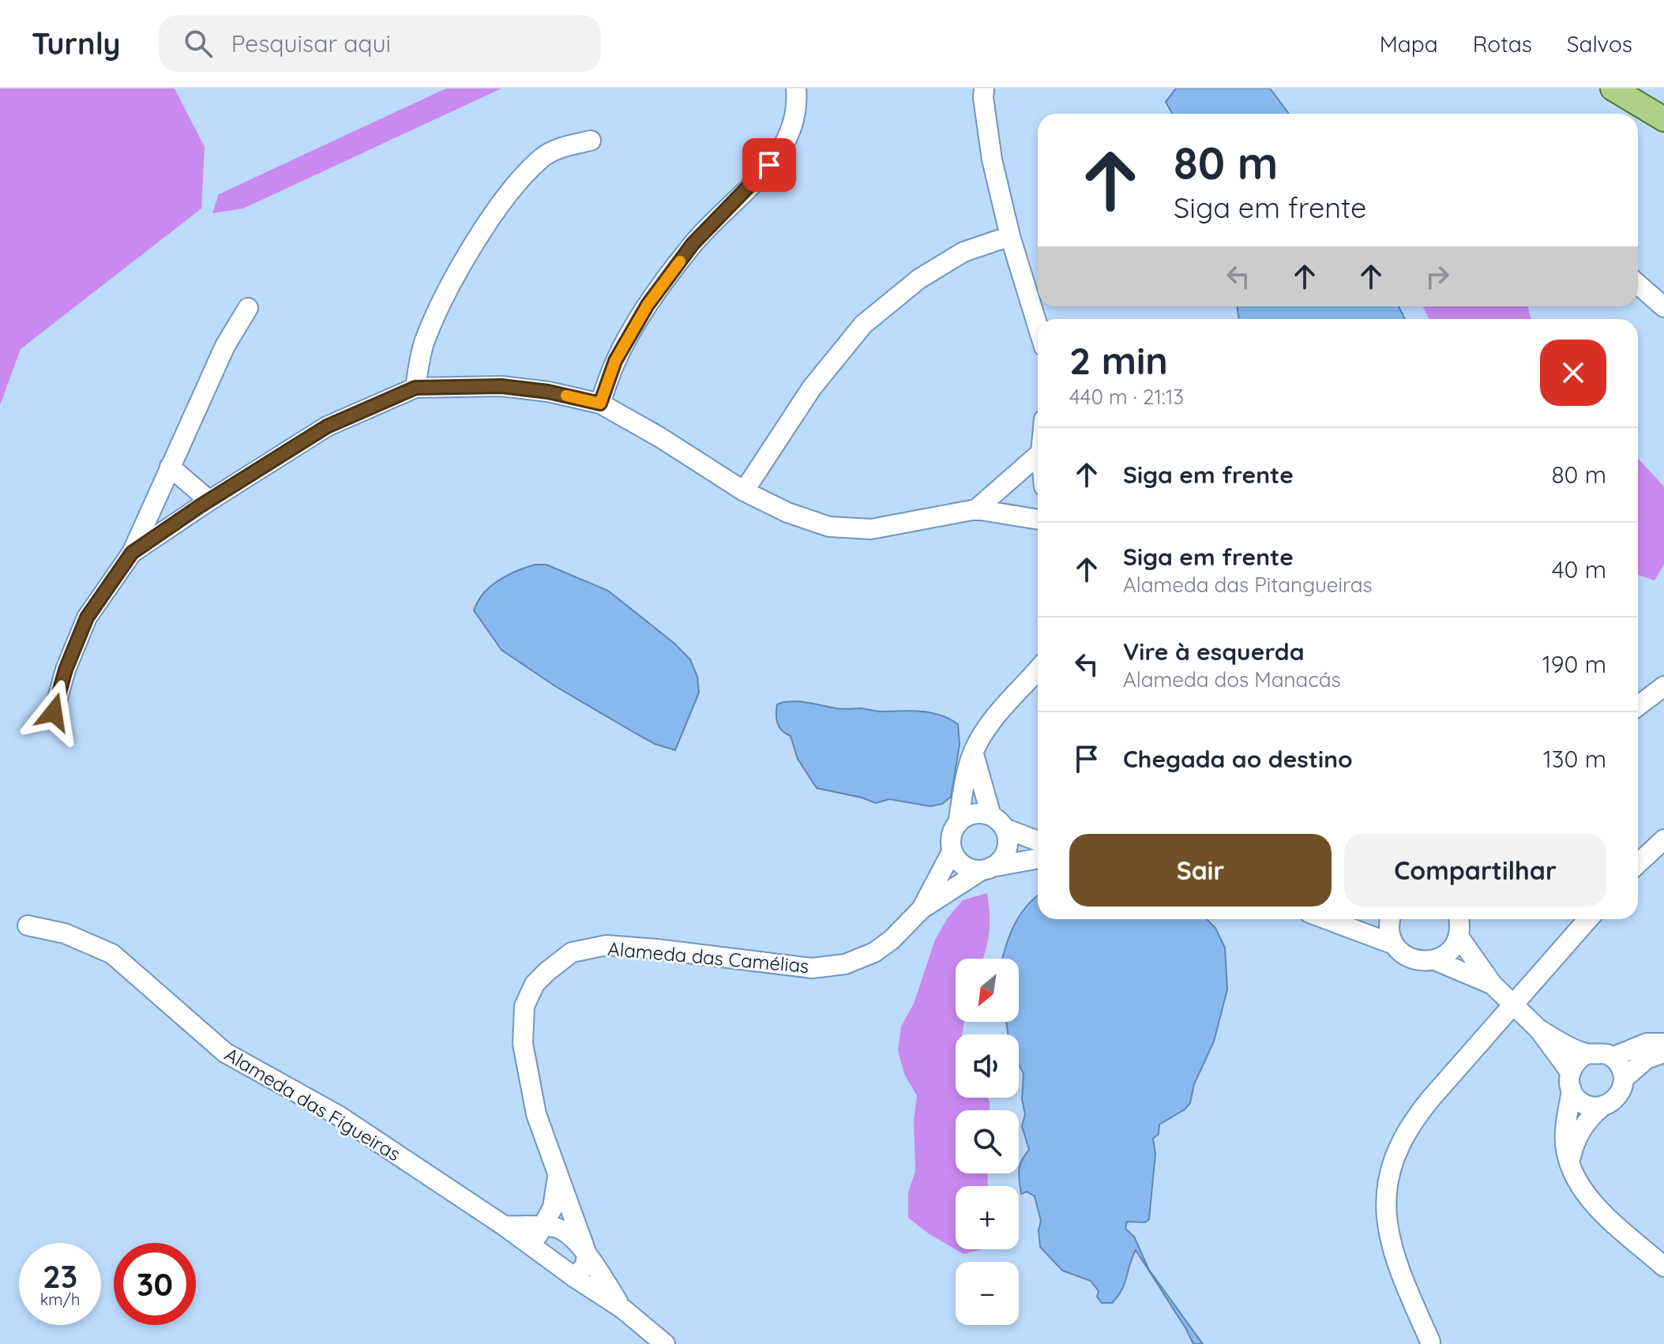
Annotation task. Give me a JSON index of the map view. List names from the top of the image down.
{
  "streets": {
    "street": ["Alameda das Camélias", "Alameda das Figueiras"]
  },
  "north": "bottom left",
  "page": {
    "header": "Turnly",
    "search": "Pesquisar aqui",
    "nav": ["Mapa", "Rotas", "Salvos"],
    "turn": ["80 m", "Siga em frente"],
    "heading": ["2 min", "440 m · 21:13"],
    "list": [
      {
        "name": "Siga em frente",
        "value": "80 m"
      },
      {
        "name": "Siga em frente",
        "note": "Alameda das Pitangueiras",
        "value": "40 m"
      },
      {
        "name": "Vire à esquerda",
        "note": "Alameda dos Manacás",
        "value": "190 m"
      },
      {
        "name": "Chegada ao destino",
        "value": "130 m"
      }
    ],
    "buttons": ["Sair", "Compartilhar"],
    "map_buttons": ["+", "−"],
    "speed": "23 km/h",
    "limit": "30"
  }
}
